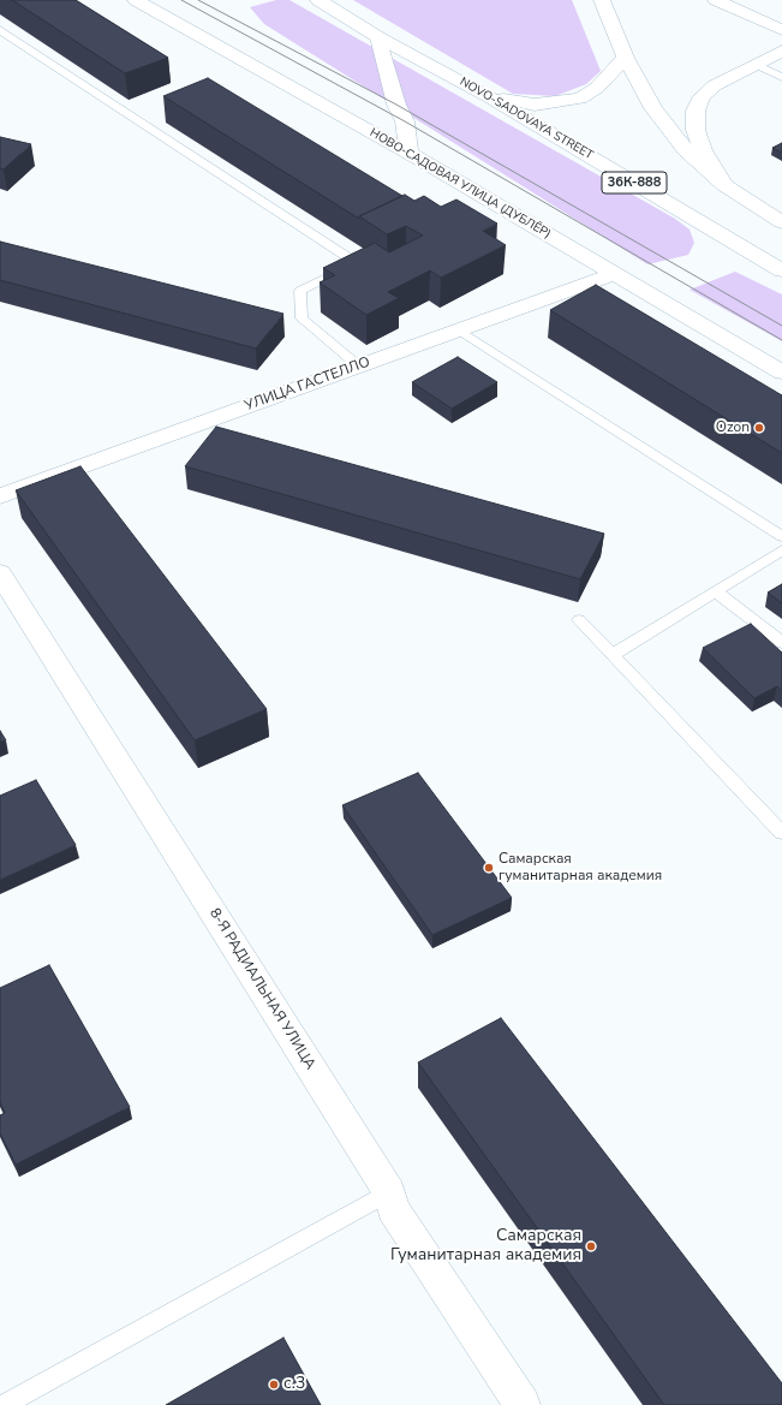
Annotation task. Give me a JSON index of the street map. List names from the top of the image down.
{
  "streets": {
    "main road": [
      "NOVO-SADOVAYA STREET",
      "36К-888",
      "НОВО-САДОВАЯ УЛИЦА (ДУБЛЁР)",
      "УЛИЦА ГАСТЕЛЛО",
      "8-Я РАДИАЛЬНАЯ УЛИЦА"
    ]
  },
  "crossings": [
    ["НОВО-САДОВАЯ УЛИЦА (ДУБЛЁР)", "УЛИЦА ГАСТЕЛЛО"]
  ],
  "places": [
    "Ozon",
    "Самарская гуманитарная академия",
    "Самарская Гуманитарная академия",
    "с.3"
  ]
}
